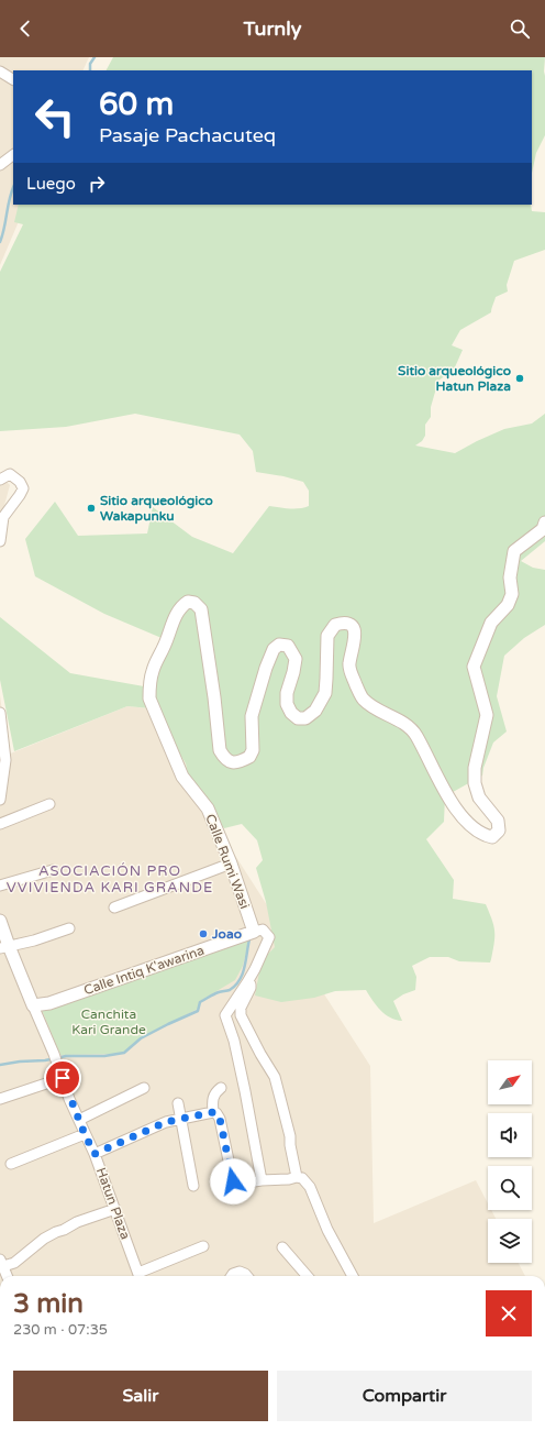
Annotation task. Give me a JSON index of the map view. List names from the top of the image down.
{
  "streets": {
    "street": ["Calle Rumi Wasi", "Calle Intiq K'awarina", "Hatun Plaza"]
  },
  "crossings": [
    ["Calle Rumi Wasi", "Calle Intiq K'awarina"],
    ["Calle Intiq K'awarina", "Hatun Plaza"]
  ],
  "districts": ["ASOCIACIÓN PRO VVIVIENDA KARI GRANDE"],
  "parks": ["Canchita Kari Grande"],
  "places": ["Sitio arqueológico Hatun Plaza", "Sitio arqueológico Wakapunku", "Joao"],
  "north": "top right",
  "page": {
    "header": "Turnly",
    "turn": ["60 m", "Pasaje Pachacuteq"],
    "then": "Luego",
    "heading": ["3 min", "230 m · 07:35"],
    "buttons": ["Salir", "Compartir"]
  }
}
